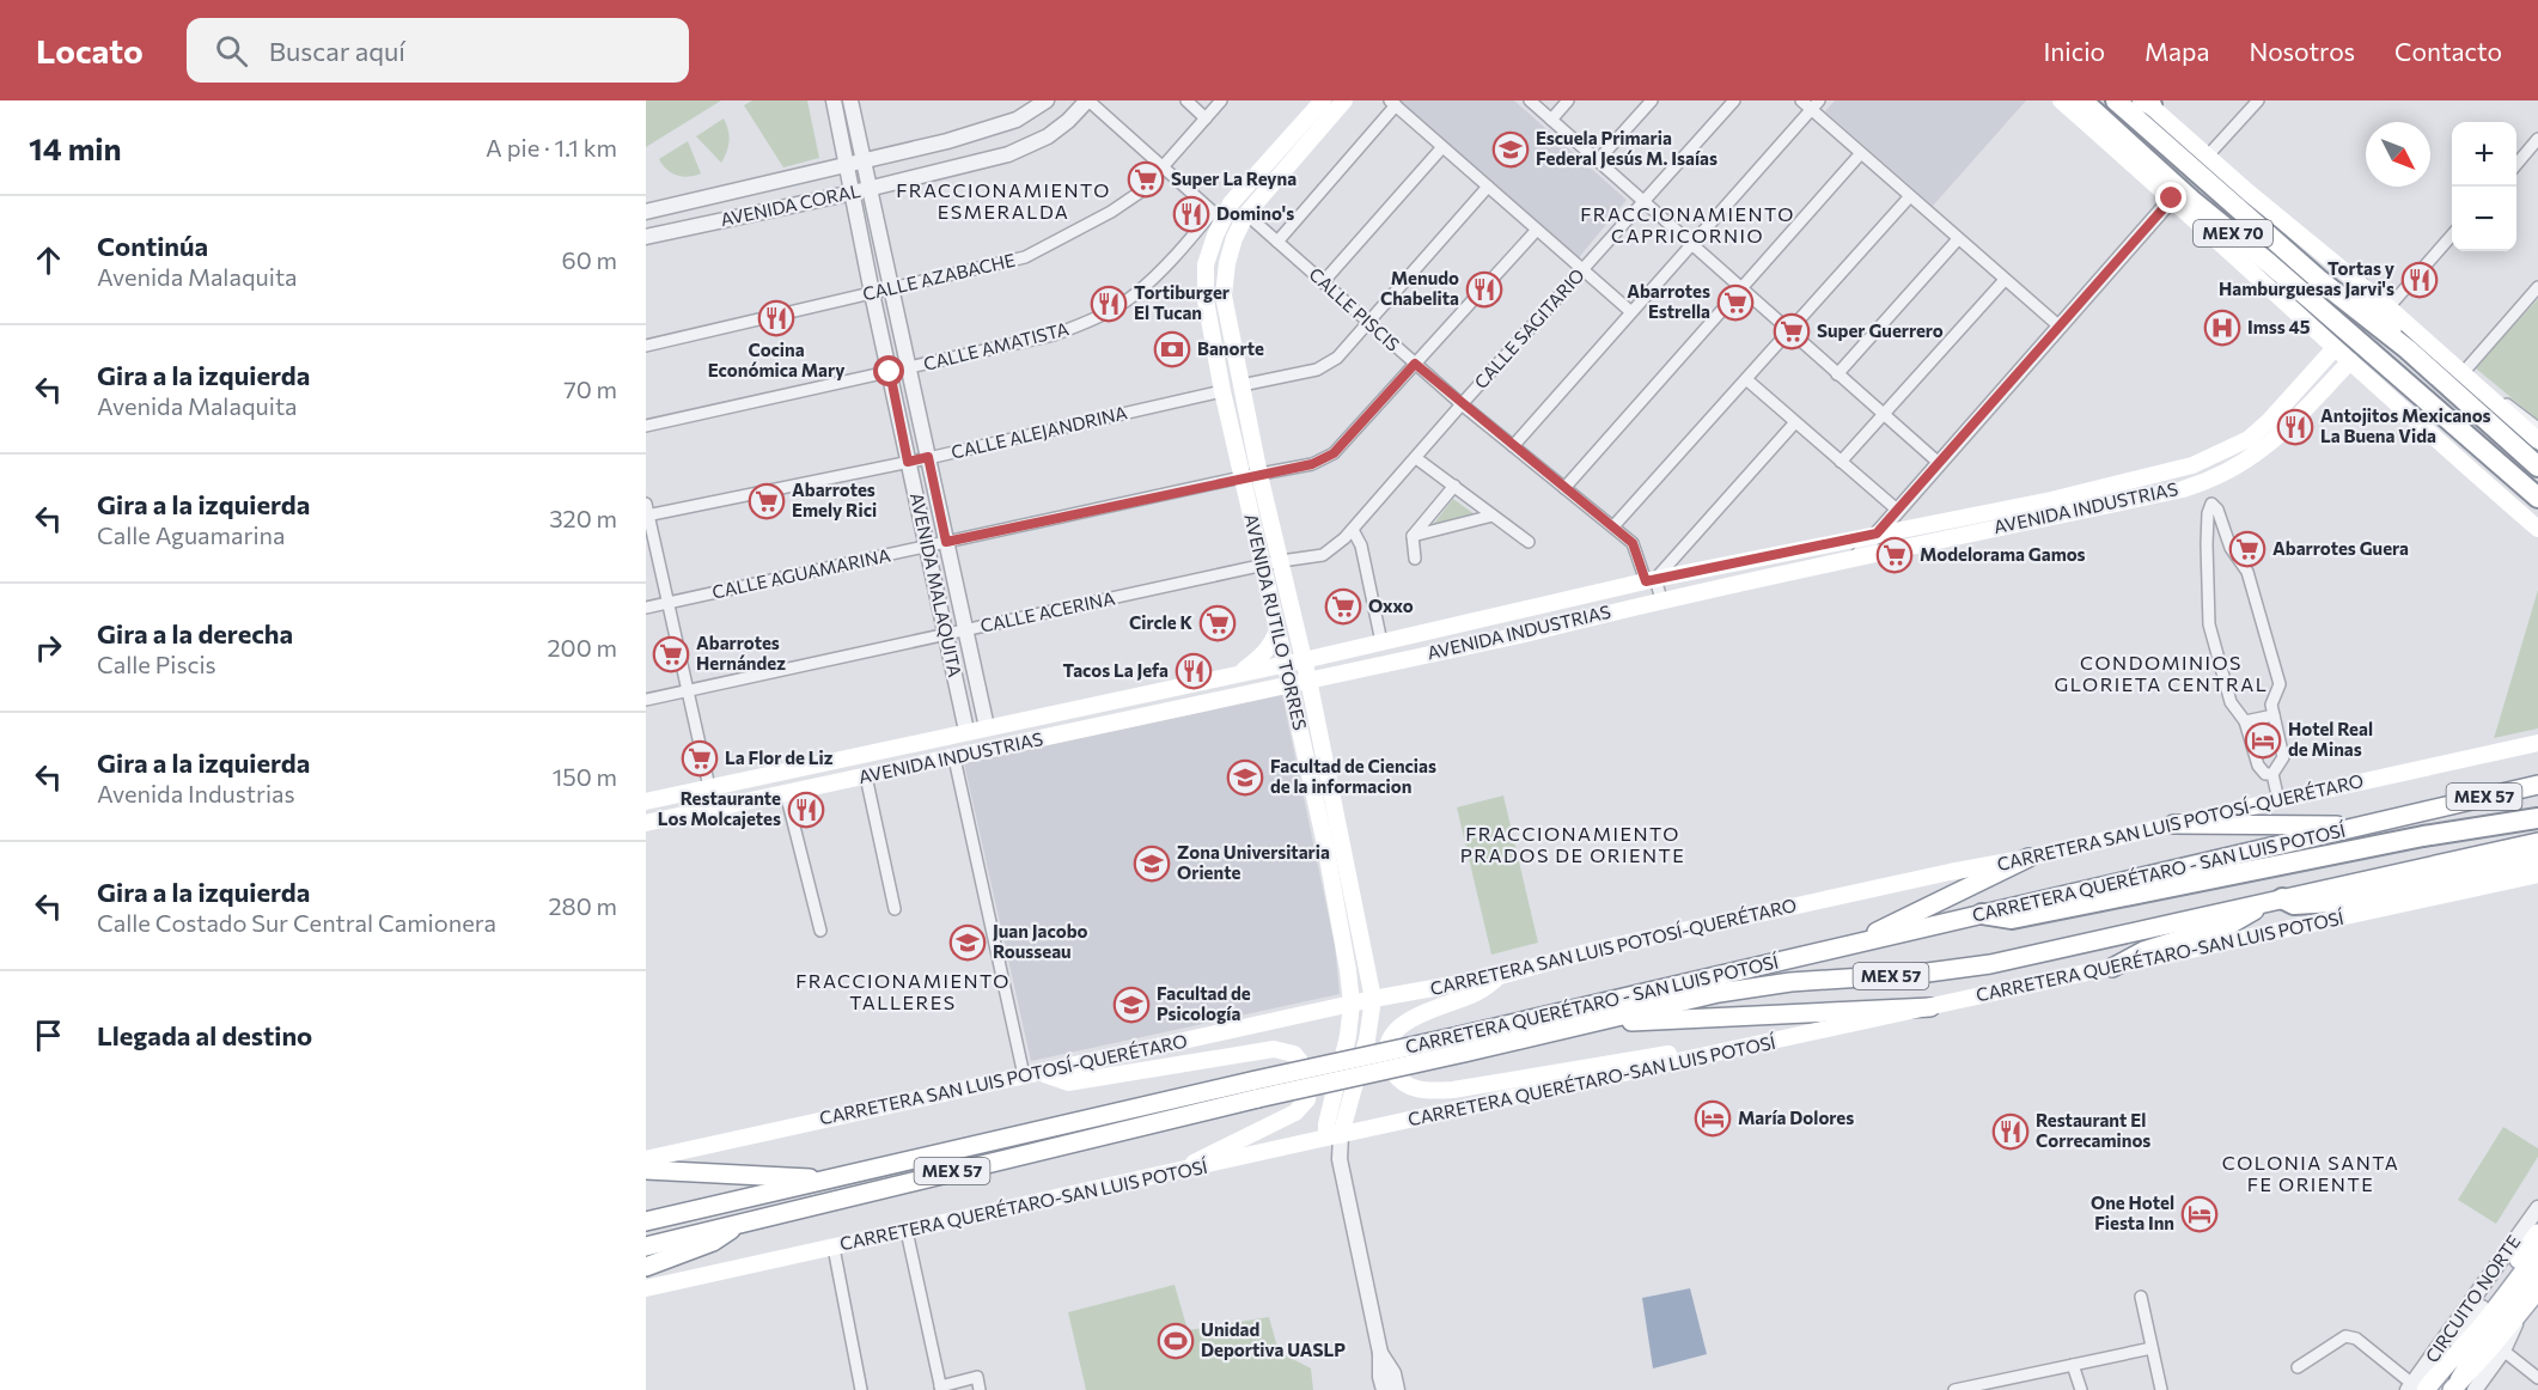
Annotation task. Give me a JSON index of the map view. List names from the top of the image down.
{
  "streets": {
    "highway": ["MEX 70"],
    "main road": [
      "AVENIDA INDUSTRIAS",
      "AVENIDA RUTILO TORRES",
      "MEX 57",
      "CARRETERA SAN LUIS POTOSÍ-QUERÉTARO",
      "CARRETERA QUERÉTARO - SAN LUIS POTOSÍ",
      "CARRETERA QUERÉTARO-SAN LUIS POTOSÍ"
    ],
    "street": [
      "AVENIDA CORAL",
      "CALLE AZABACHE",
      "CALLE PISCIS",
      "CALLE SAGITARIO",
      "CALLE AMATISTA",
      "CALLE ALEJANDRINA",
      "CALLE AGUAMARINA",
      "AVENIDA MALAQUITA",
      "CALLE ACERINA",
      "CIRCUITO NORTE"
    ]
  },
  "crossings": [
    ["AVENIDA CORAL", "AVENIDA MALAQUITA"],
    ["CALLE AZABACHE", "AVENIDA MALAQUITA"],
    ["CALLE PISCIS", "CALLE SAGITARIO"],
    ["CALLE PISCIS", "AVENIDA INDUSTRIAS"],
    ["CALLE PISCIS", "CALLE AGUAMARINA"],
    ["CALLE PISCIS", "AVENIDA RUTILO TORRES"],
    ["CALLE SAGITARIO", "CALLE ACERINA"],
    ["CALLE SAGITARIO", "AVENIDA RUTILO TORRES"],
    ["CALLE AMATISTA", "AVENIDA MALAQUITA"],
    ["CALLE AMATISTA", "AVENIDA RUTILO TORRES"],
    ["CALLE ALEJANDRINA", "AVENIDA MALAQUITA"],
    ["CALLE ALEJANDRINA", "AVENIDA RUTILO TORRES"],
    ["AVENIDA INDUSTRIAS", "AVENIDA MALAQUITA"],
    ["AVENIDA INDUSTRIAS", "AVENIDA RUTILO TORRES"],
    ["CALLE AGUAMARINA", "AVENIDA MALAQUITA"],
    ["CALLE AGUAMARINA", "AVENIDA RUTILO TORRES"],
    ["AVENIDA MALAQUITA", "CALLE ACERINA"],
    ["CALLE ACERINA", "AVENIDA RUTILO TORRES"],
    ["AVENIDA RUTILO TORRES", "CARRETERA SAN LUIS POTOSÍ-QUERÉTARO"],
    ["AVENIDA RUTILO TORRES", "CARRETERA QUERÉTARO-SAN LUIS POTOSÍ"]
  ],
  "districts": [
    "FRACCIONAMIENTO ESMERALDA",
    "FRACCIONAMIENTO CAPRICORNIO",
    "CONDOMINIOS GLORIETA CENTRAL",
    "FRACCIONAMIENTO PRADOS DE ORIENTE",
    "FRACCIONAMIENTO TALLERES",
    "COLONIA SANTA FE ORIENTE"
  ],
  "places": {
    "school or university": [
      "Escuela Primaria Federal Jesús M. Isaías",
      "Facultad de Ciencias de la informacion",
      "Zona Universitaria Oriente",
      "Juan Jacobo Rousseau",
      "Facultad de Psicología"
    ],
    "supermarket": [
      "Super La Reyna",
      "Abarrotes Estrella",
      "Super Guerrero",
      "Abarrotes Emely Rici",
      "Abarrotes Guera",
      "Modelorama Gamos",
      "Oxxo",
      "Circle K",
      "Abarrotes Hernández",
      "La Flor de Liz"
    ],
    "restaurant": [
      "Domino's",
      "Tortas y Hamburguesas Jarvi's",
      "Menudo Chabelita",
      "Tortiburger El Tucan",
      "Cocina Económica Mary",
      "Antojitos Mexicanos La Buena Vida",
      "Tacos La Jefa",
      "Restaurante Los Molcajetes",
      "Restaurant El Correcaminos"
    ],
    "hospital": ["Imss 45"],
    "bank": ["Banorte"],
    "hotel": ["Hotel Real de Minas", "María Dolores", "One Hotel Fiesta Inn"],
    "sports": ["Unidad Deportiva UASLP"]
  },
  "north": "bottom right",
  "page": {
    "header": "Locato",
    "search": "Buscar aquí",
    "nav": [
      "Inicio",
      "Mapa",
      "Nosotros",
      "Contacto"
    ],
    "heading": ["14 min", "A pie · 1.1 km"],
    "map_buttons": ["+", "−"],
    "list": [
      ["Continúa", "Avenida Malaquita", "60 m"],
      ["Gira a la izquierda", "Avenida Malaquita", "70 m"],
      ["Gira a la izquierda", "Calle Aguamarina", "320 m"],
      ["Gira a la derecha", "Calle Piscis", "200 m"],
      ["Gira a la izquierda", "Avenida Industrias", "150 m"],
      ["Gira a la izquierda", "Calle Costado Sur Central Camionera", "280 m"],
      "Llegada al destino"
    ]
  }
}
